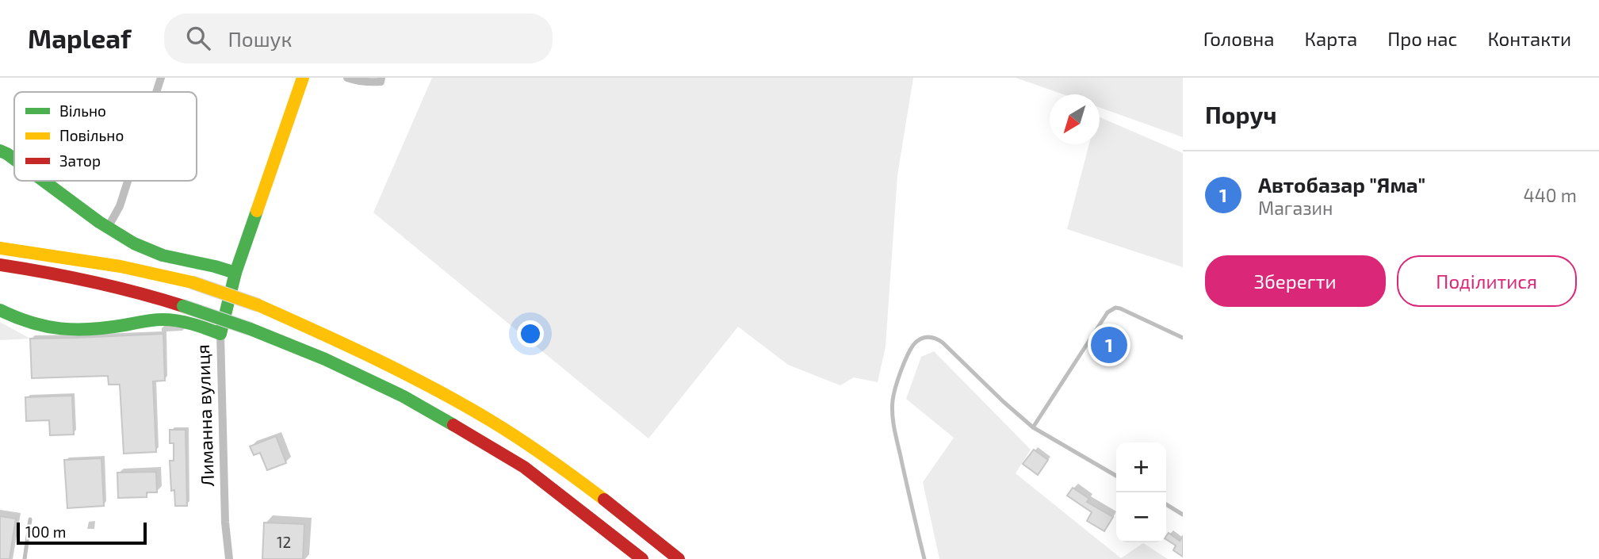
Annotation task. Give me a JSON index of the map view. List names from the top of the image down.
{
  "streets": {
    "main road": ["Лиманна вулиця"]
  },
  "house_numbers": ["12"],
  "legend": ["Вільно", "Повільно", "Затор"],
  "scale_bar": "100 m",
  "north": "bottom left",
  "page": {
    "header": "Mapleaf",
    "search": "Пошук",
    "nav": [
      "Головна",
      "Карта",
      "Про нас",
      "Контакти"
    ],
    "heading": "Поруч",
    "list": [
      {
        "mark": "1",
        "name": "Автобазар \"Яма\"",
        "note": "Магазин",
        "value": "440 m"
      }
    ],
    "buttons": ["Зберегти", "Поділитися"],
    "pins": "1",
    "map_buttons": ["+", "−"],
    "scale": "100 m"
  }
}
